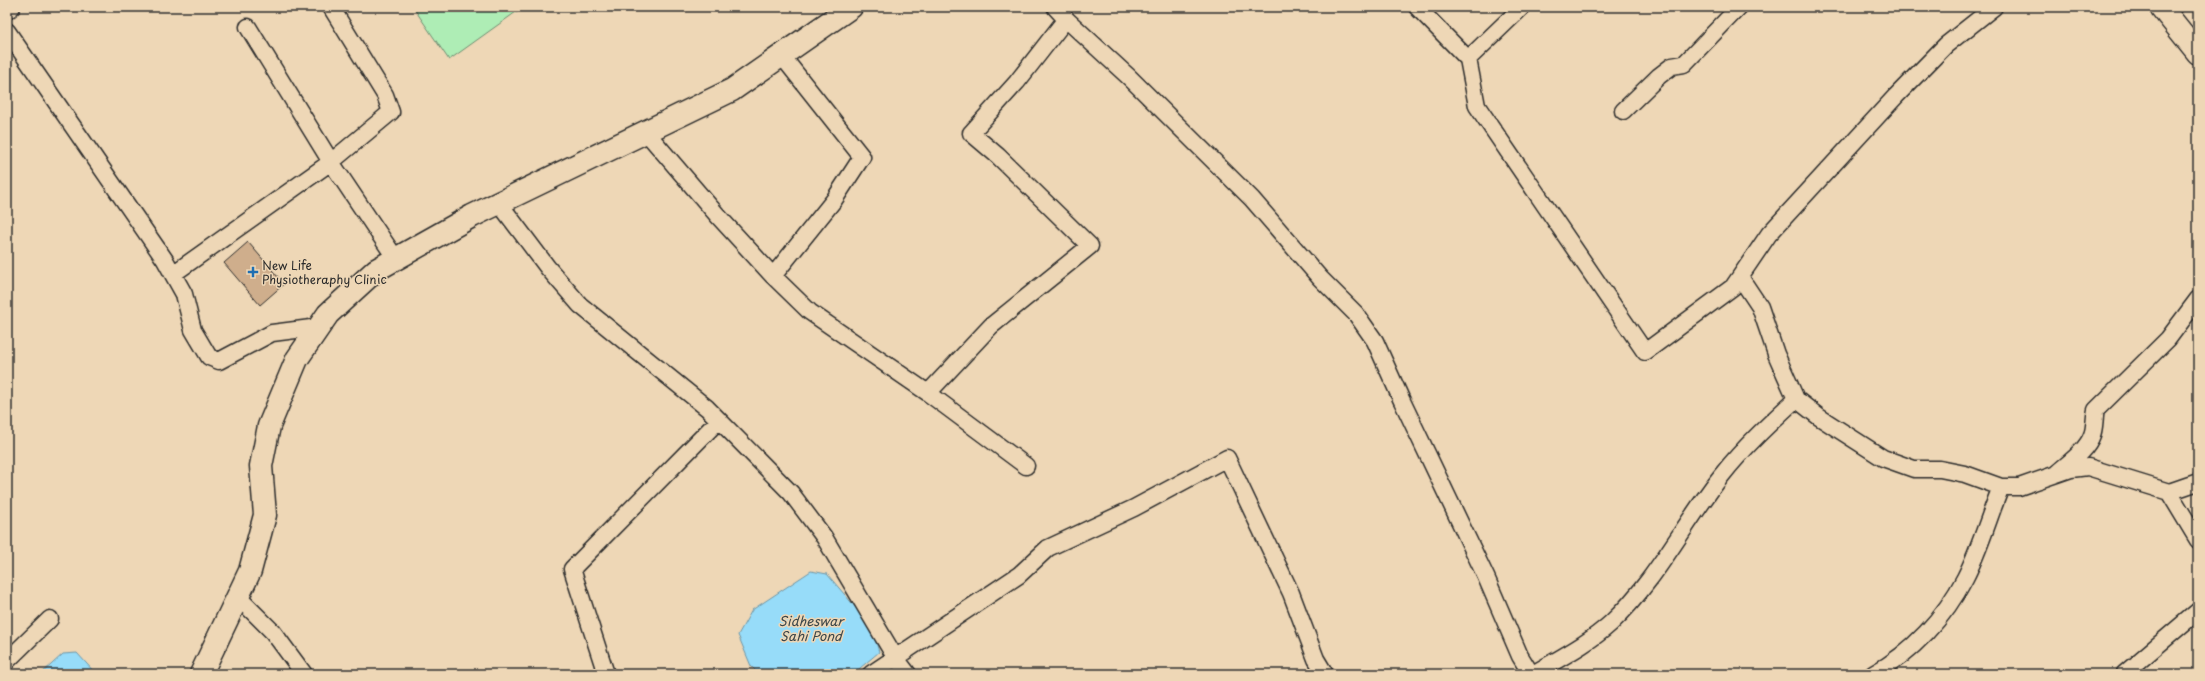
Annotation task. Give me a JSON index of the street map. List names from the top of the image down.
{
  "water": ["Sidheswar Sahi Pond"],
  "places": {
    "health": ["New Life Physiotheraphy Clinic"]
  }
}
